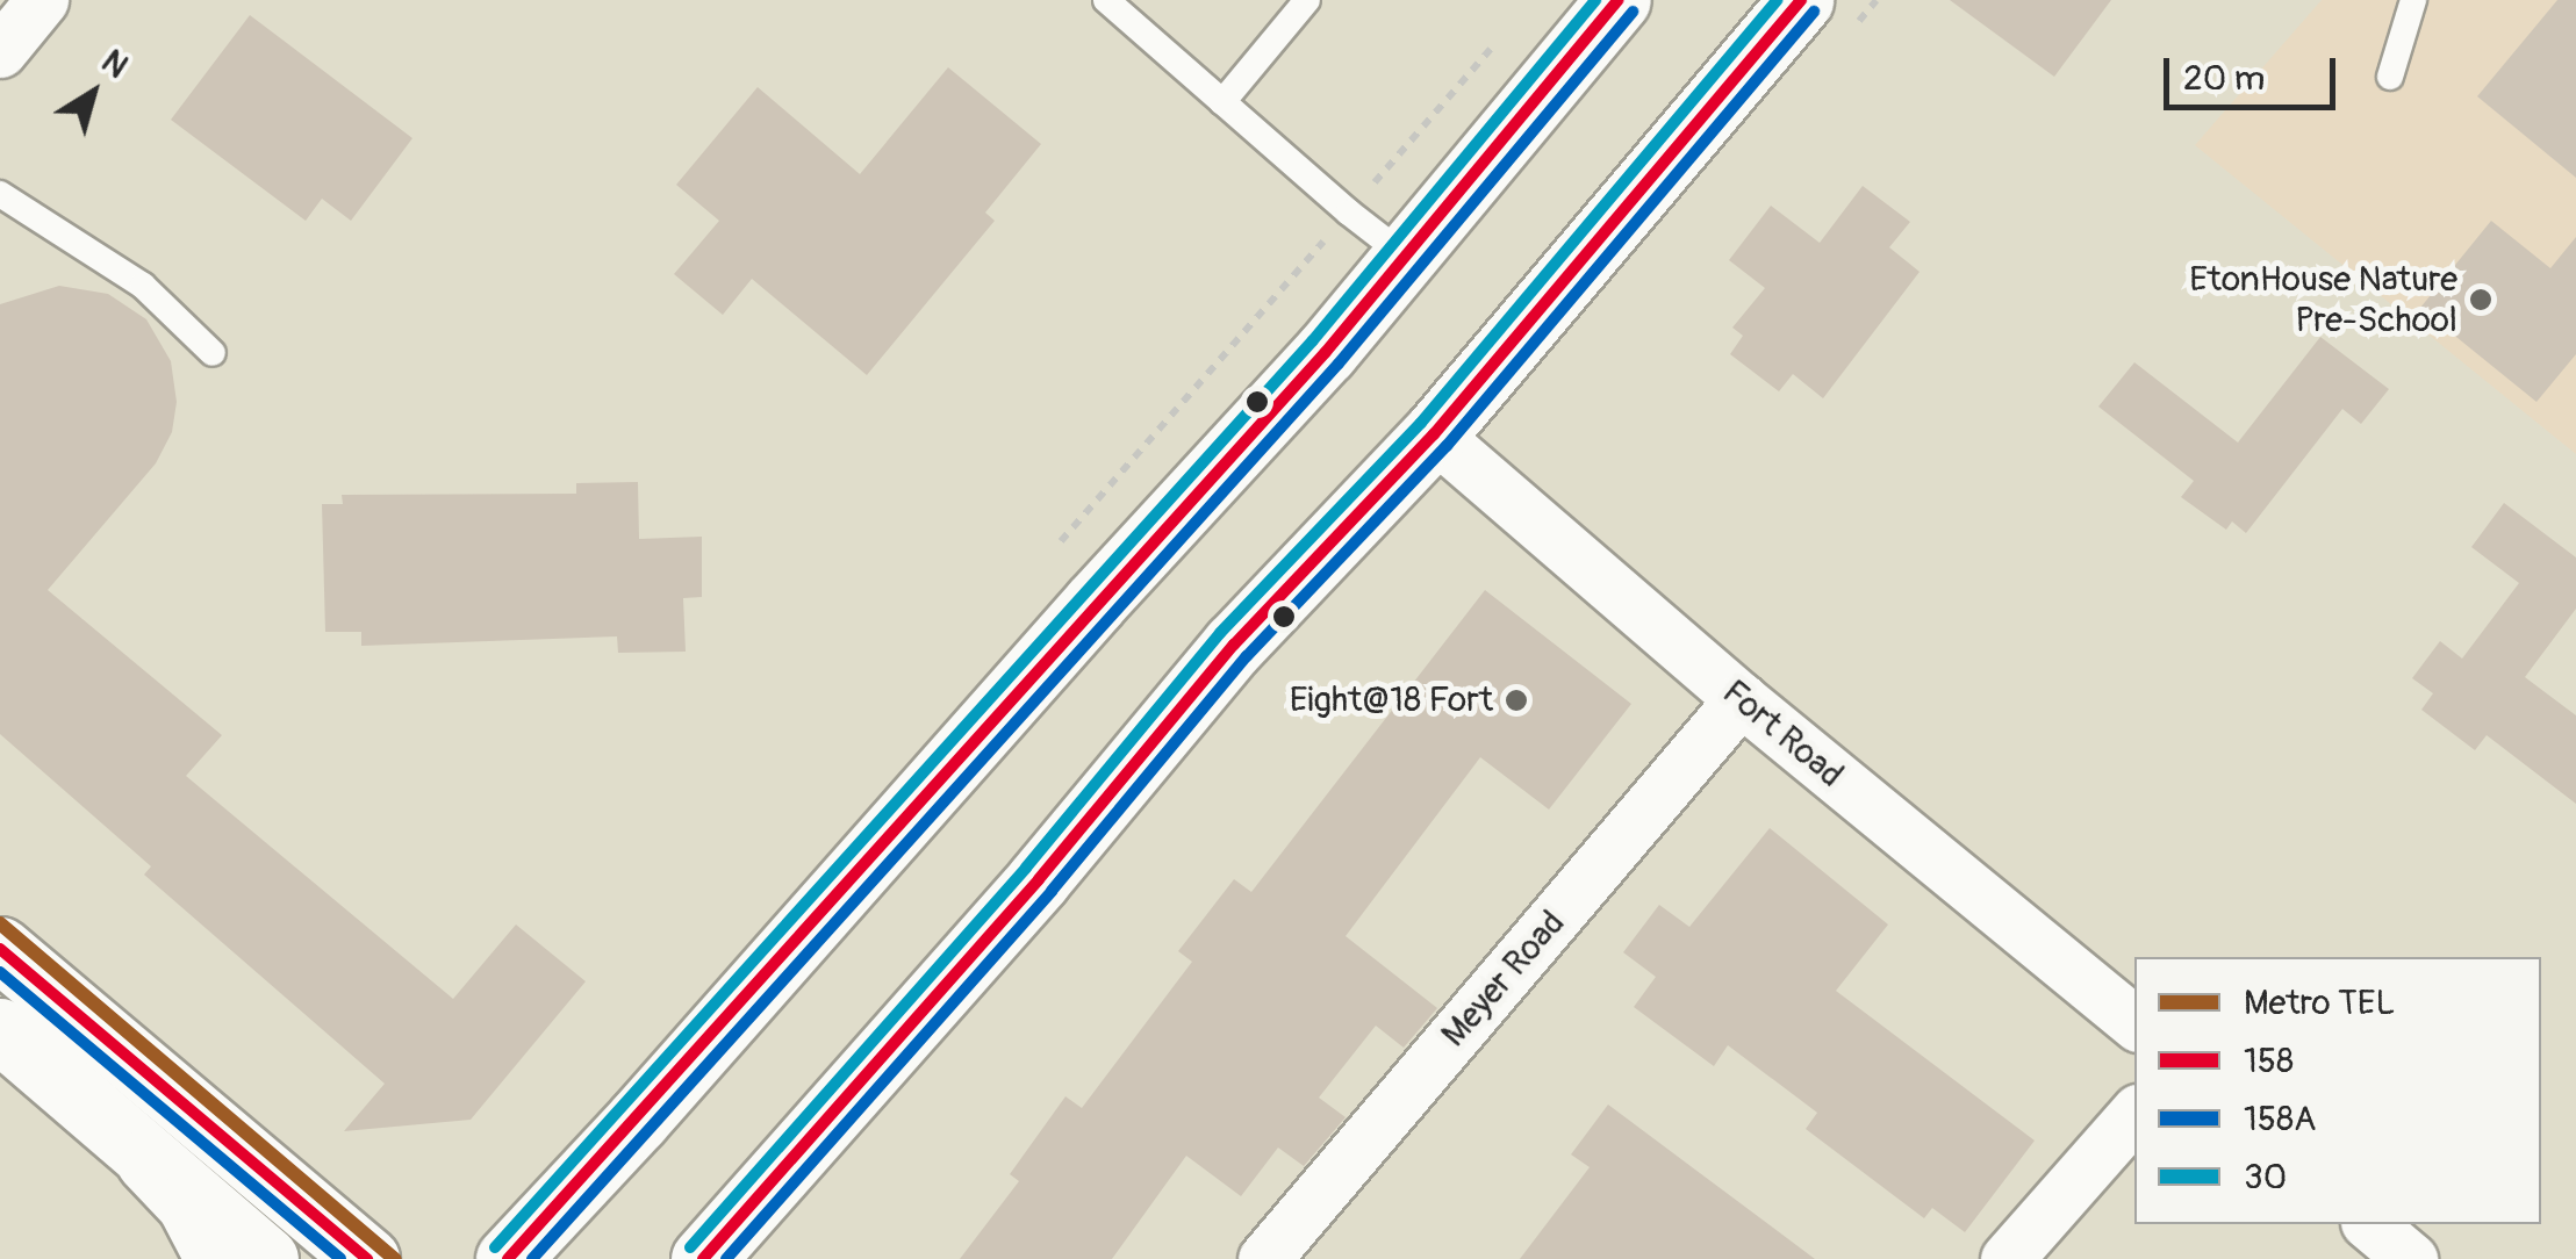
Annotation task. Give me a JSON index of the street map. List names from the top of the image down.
{
  "streets": {
    "street": ["Fort Road", "Meyer Road"]
  },
  "crossings": [
    ["Fort Road", "Meyer Road"]
  ],
  "places": ["EtonHouse Nature Pre-School", "Eight@18 Fort"],
  "lines": [
    "transit line 158",
    "transit line 30",
    "transit line 158A",
    "metro line TEL"
  ],
  "legend": [
    "Metro TEL",
    "158",
    "158A",
    "30"
  ],
  "scale_bar": "20 m",
  "north": "top right"
}
